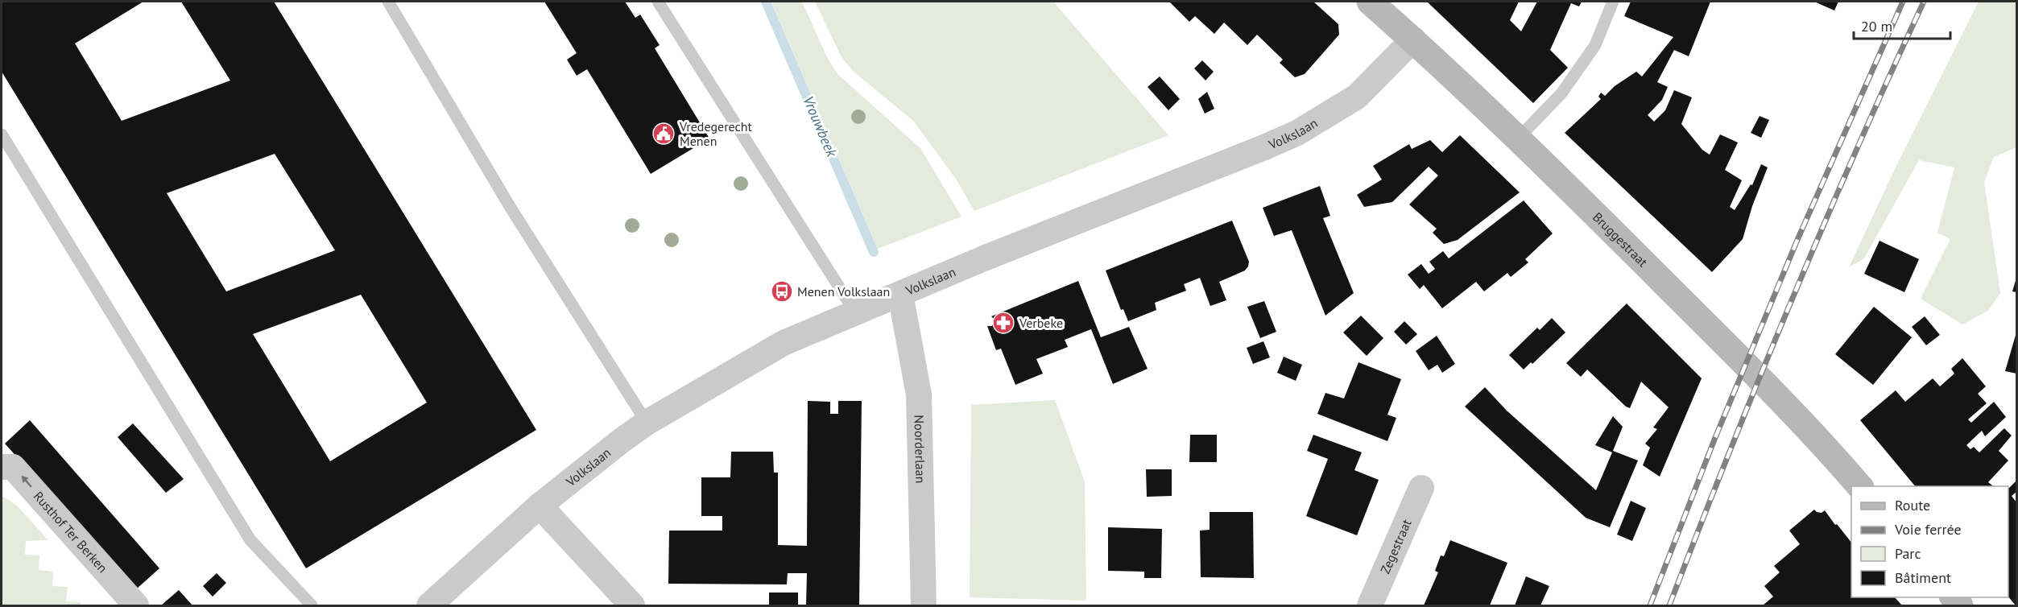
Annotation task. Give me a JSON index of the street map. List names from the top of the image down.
{
  "streets": {
    "street": [
      "Volkslaan",
      "Bruggestraat",
      "Noorderlaan",
      "Rusthof Ter Berken",
      "Zegestraat"
    ]
  },
  "crossings": [
    ["Volkslaan", "Bruggestraat"],
    ["Volkslaan", "Noorderlaan"]
  ],
  "one_way": ["Rusthof Ter Berken"],
  "water": ["Vrouwbeek"],
  "places": {
    "public building": ["Vredegerecht Menen"],
    "bus stop": ["Menen Volkslaan"],
    "pharmacy": ["Verbeke"]
  },
  "legend": [
    "Route",
    "Voie ferrée",
    "Parc",
    "Bâtiment"
  ],
  "scale_bar": "20 m"
}
